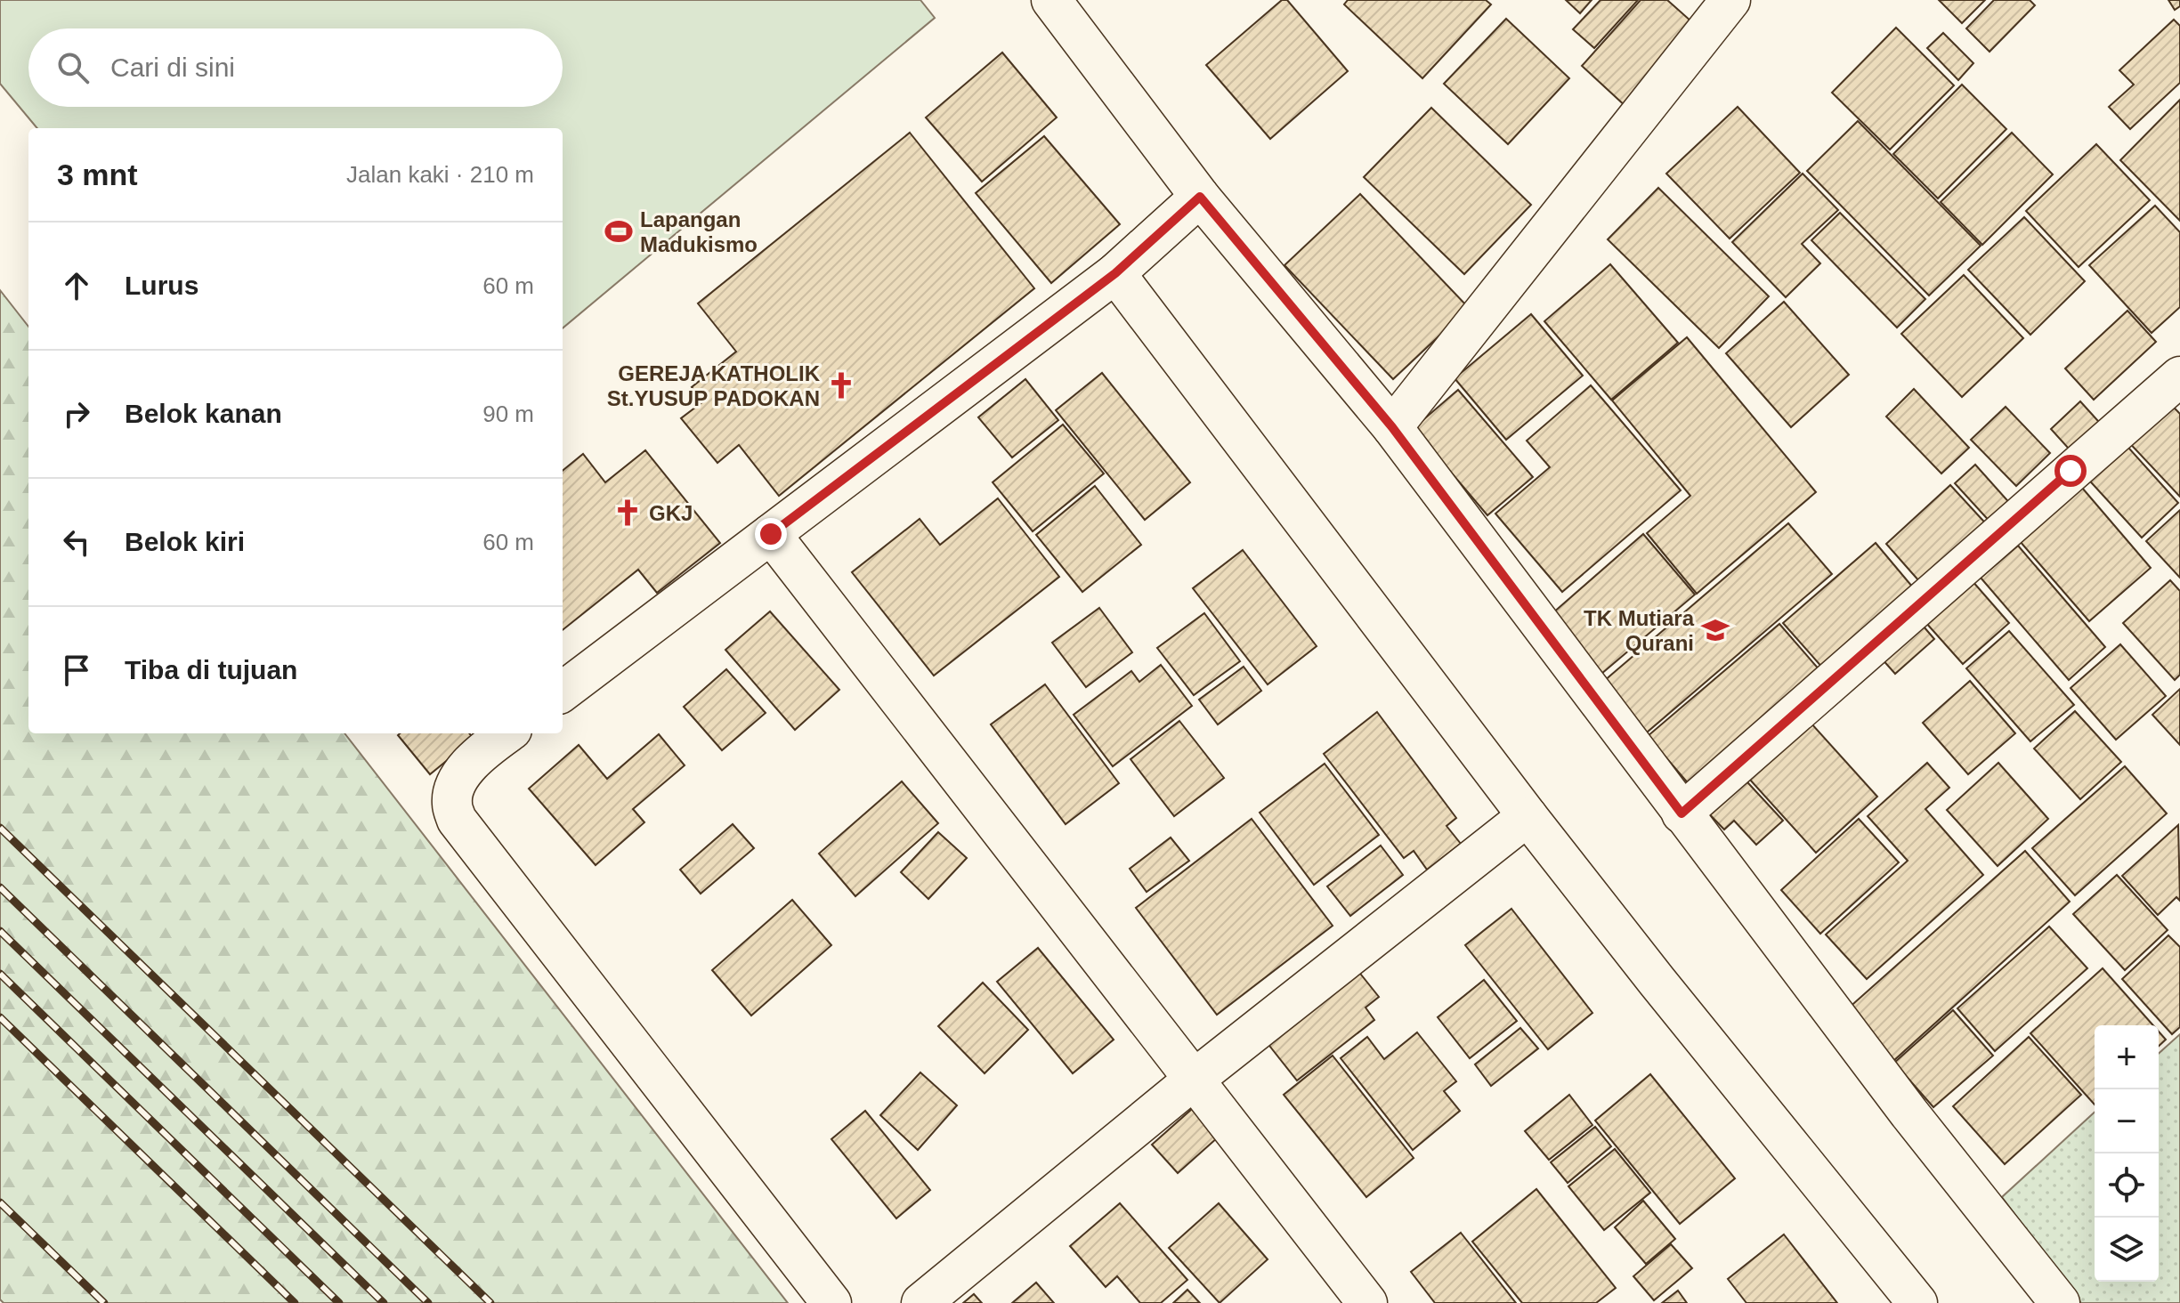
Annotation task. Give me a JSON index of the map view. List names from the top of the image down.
{
  "places": {
    "sports": ["Lapangan Madukismo"],
    "church": ["GEREJA KATHOLIK St.YUSUP PADOKAN", "GKJ"],
    "school or university": ["TK Mutiara Qurani"]
  },
  "page": {
    "search": "Cari di sini",
    "heading": ["3 mnt", "Jalan kaki · 210 m"],
    "list": [
      ["Lurus", "60 m"],
      ["Belok kanan", "90 m"],
      ["Belok kiri", "60 m"],
      "Tiba di tujuan"
    ],
    "map_buttons": ["+", "−"]
  }
}
